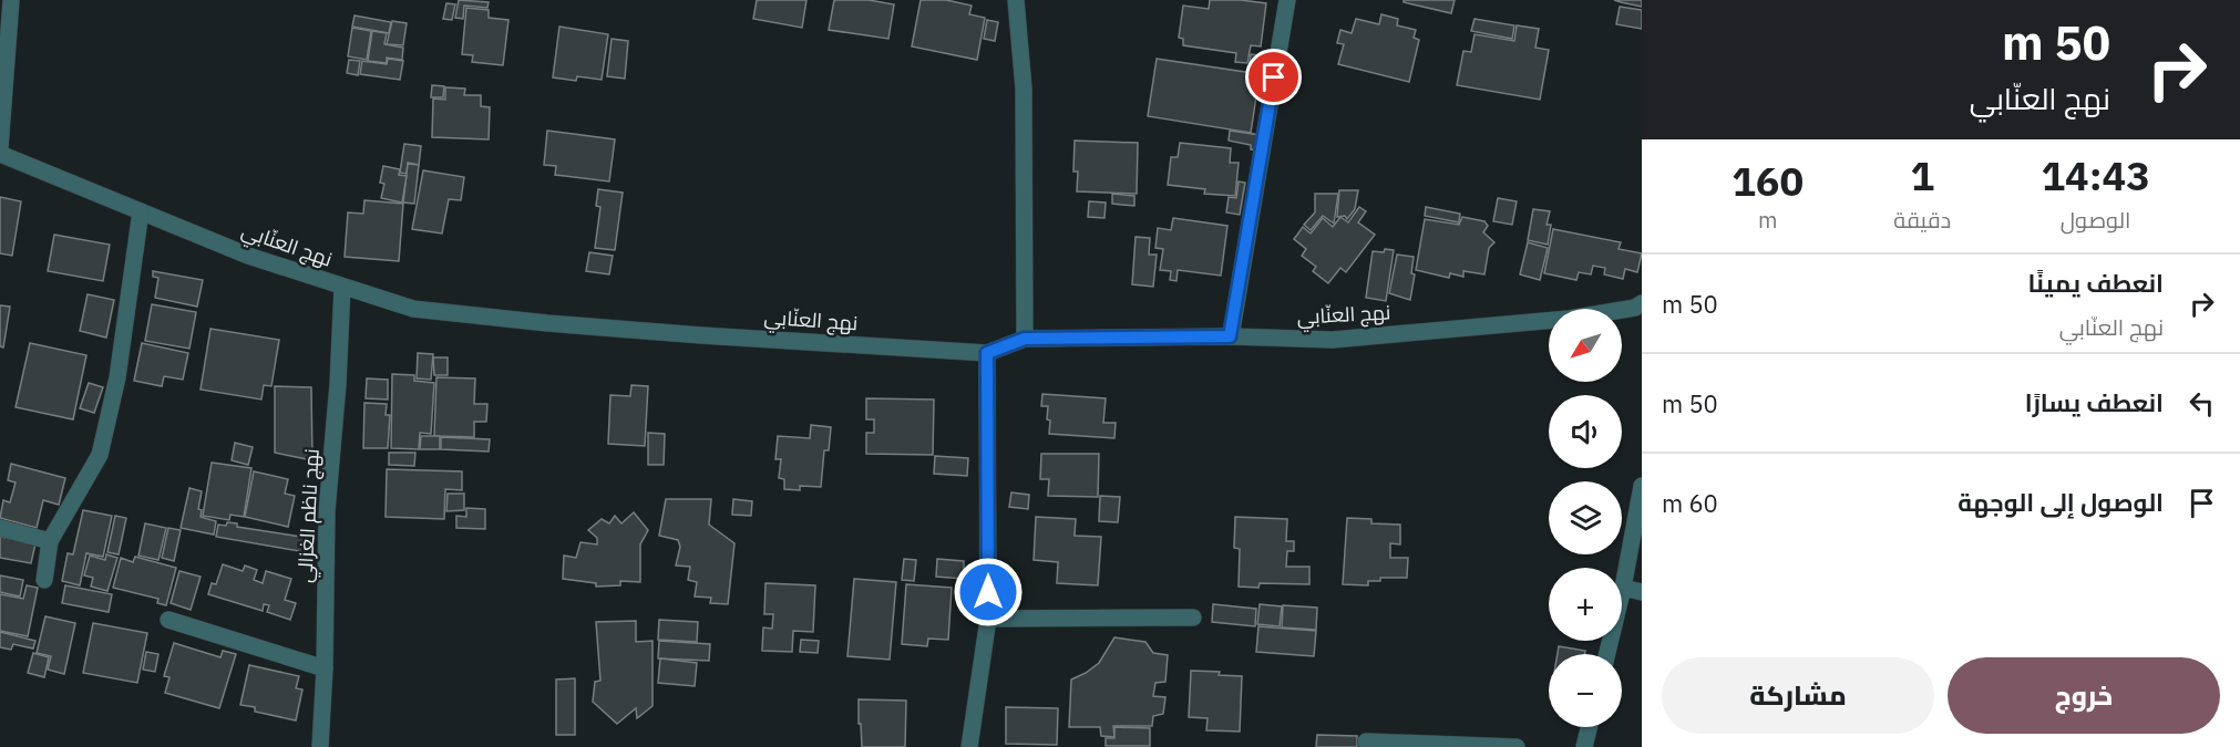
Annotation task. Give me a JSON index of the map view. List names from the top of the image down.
{
  "streets": {
    "street": ["نهج العنّابي", "نهج ناظم الغزالي"]
  },
  "crossings": [
    ["نهج العنّابي", "نهج ناظم الغزالي"]
  ],
  "north": "bottom left",
  "page": {
    "turn": ["50 m", "نهج العنّابي"],
    "eta": [
      "14:43",
      "الوصول",
      "1",
      "دقيقة",
      "160",
      "m"
    ],
    "list": [
      {
        "name": "انعطف يمينًا",
        "note": "نهج العنّابي",
        "value": "50 m"
      },
      {
        "name": "انعطف يسارًا",
        "value": "50 m"
      },
      {
        "name": "الوصول إلى الوجهة",
        "value": "60 m"
      }
    ],
    "map_buttons": ["+", "−"],
    "buttons": ["خروج", "مشاركة"]
  }
}
